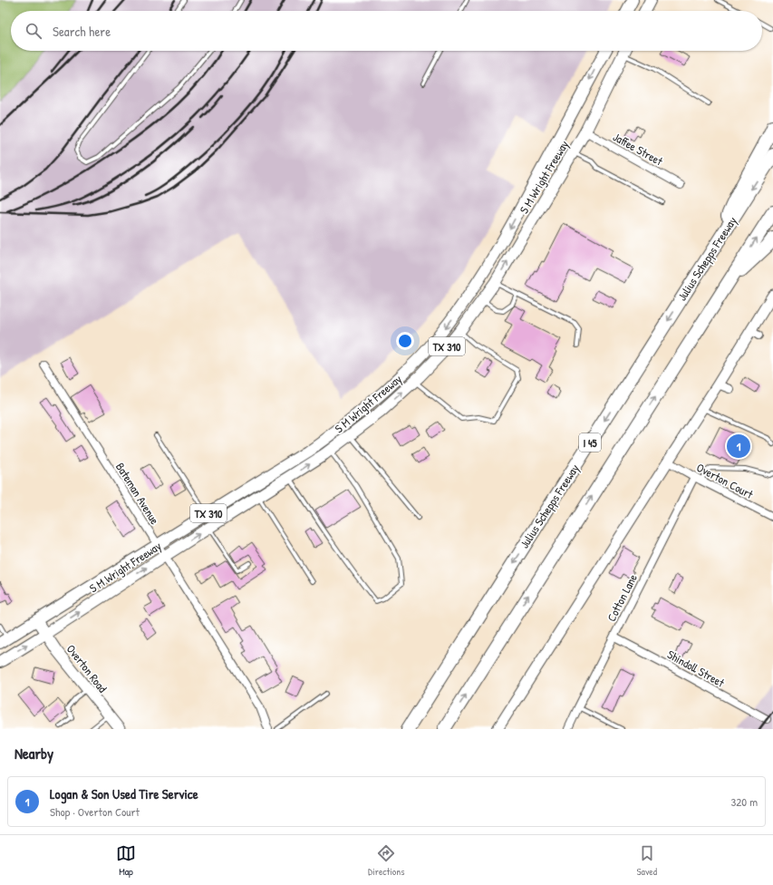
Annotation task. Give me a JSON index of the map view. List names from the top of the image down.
{
  "streets": {
    "highway": ["Julius Schepps Freeway", "I 45"],
    "main road": ["S M Wright Freeway", "TX 310", "Overton Road"],
    "street": [
      "Jaffee Street",
      "Overton Court",
      "Bateman Avenue",
      "Cotton Lane",
      "Shindoll Street"
    ]
  },
  "crossings": [
    ["Jaffee Street", "S M Wright Freeway"],
    ["S M Wright Freeway", "Bateman Avenue"],
    ["S M Wright Freeway", "Overton Road"],
    ["Overton Court", "Cotton Lane"],
    ["Cotton Lane", "Shindoll Street"]
  ],
  "page": {
    "search": "Search here",
    "pins": "1",
    "heading": "Nearby",
    "list": [
      {
        "mark": "1",
        "name": "Logan & Son Used Tire Service",
        "note": "Shop · Overton Court",
        "value": "320 m"
      }
    ],
    "nav": ["Map", "Directions", "Saved"]
  }
}
